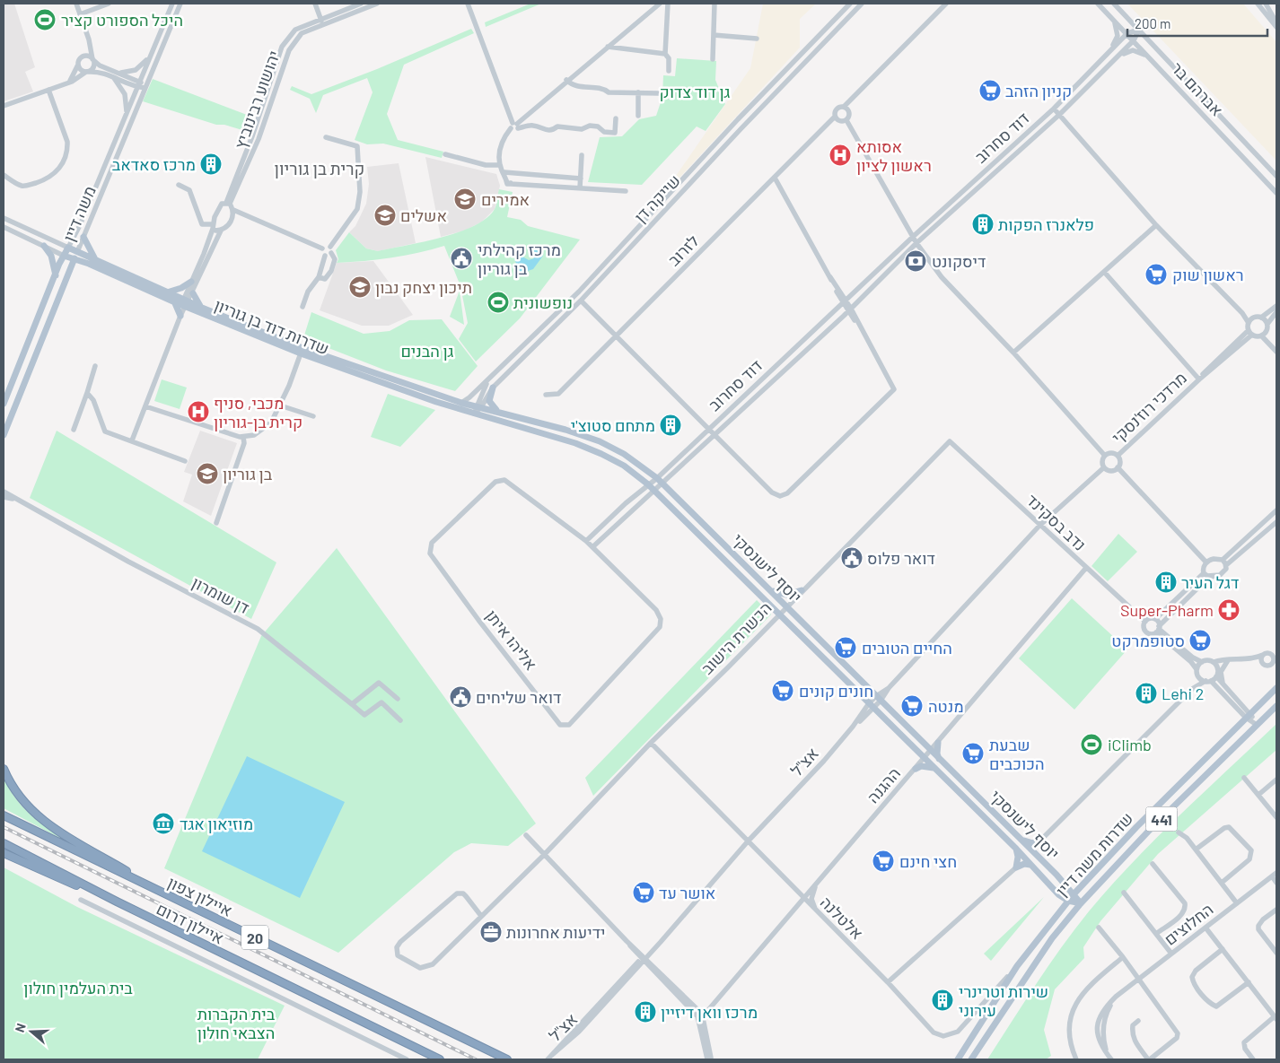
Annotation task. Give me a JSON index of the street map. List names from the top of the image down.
{
  "streets": {
    "highway": ["איילון צפון", "איילון דרום", "20"],
    "main road": [
      "משה דיין",
      "שדרות דוד בן גוריון",
      "יוסף לישנסקי",
      "441",
      "שדרות משה דיין"
    ],
    "street": [
      "אברהם בר",
      "יהושוע רבינוביץ",
      "דוד סחרוב",
      "שייקה דן",
      "לזרוב",
      "מרדכי רוז'נסקי",
      "נדב בסקינד",
      "דן שומרון",
      "הכשרת הישוב",
      "אליהו איתן",
      "אצ\"ל",
      "ההגנה",
      "אלטלנה",
      "החלוצים"
    ]
  },
  "crossings": [
    ["אברהם בר", "דוד סחרוב"],
    ["דוד סחרוב", "יוסף לישנסקי"],
    ["דוד סחרוב", "אליהו איתן"],
    ["שייקה דן", "שדרות דוד בן גוריון"],
    ["שייקה דן", "יוסף לישנסקי"],
    ["משה דיין", "שדרות דוד בן גוריון"],
    ["שדרות דוד בן גוריון", "יוסף לישנסקי"],
    ["נדב בסקינד", "הכשרת הישוב"],
    ["נדב בסקינד", "אצ\"ל"],
    ["נדב בסקינד", "ההגנה"],
    ["יוסף לישנסקי", "הכשרת הישוב"],
    ["יוסף לישנסקי", "אצ\"ל"],
    ["יוסף לישנסקי", "ההגנה"],
    ["יוסף לישנסקי", "שדרות משה דיין"],
    ["הכשרת הישוב", "אלטלנה"],
    ["אצ\"ל", "אלטלנה"],
    ["ההגנה", "אלטלנה"],
    ["שדרות משה דיין", "אלטלנה"]
  ],
  "districts": ["קרית בן גוריון"],
  "parks": [
    "גן דוד צדוק",
    "גן הבנים",
    "בית העלמין חולון",
    "בית הקברות הצבאי חולון"
  ],
  "places": {
    "sports": ["היכל הספורט קציר", "נופשונית", "iClimb"],
    "supermarket": [
      "קניון הזהב",
      "ראשון שוק",
      "סטופמרקט",
      "החיים הטובים",
      "חונים קונים",
      "מנטה",
      "שבעת הכוכבים",
      "חצי חינם",
      "אושר עד"
    ],
    "hospital": ["אסותא ראשון לציון", "מכבי, סניף קרית בן-גוריון"],
    "building": [
      "מרכז סאדאב",
      "פלאנרז הפקות",
      "מתחם סטוצ'י",
      "דגל העיר",
      "Lehi 2",
      "שירות וטרינרי עירוני",
      "מרכז וואן דיזיין"
    ],
    "school or university": [
      "אמירים",
      "אשלים",
      "תיכון יצחק נבון",
      "בן גוריון"
    ],
    "public building": ["מרכז קהילתי בן גוריון", "דואר פלוס", "דואר שליחים"],
    "bank": ["דיסקונט"],
    "pharmacy": ["Super-Pharm"],
    "museum": ["מוזיאון אגד"],
    "office": ["ידיעות אחרונות"]
  },
  "scale_bar": "200 m",
  "north": "left"
}
